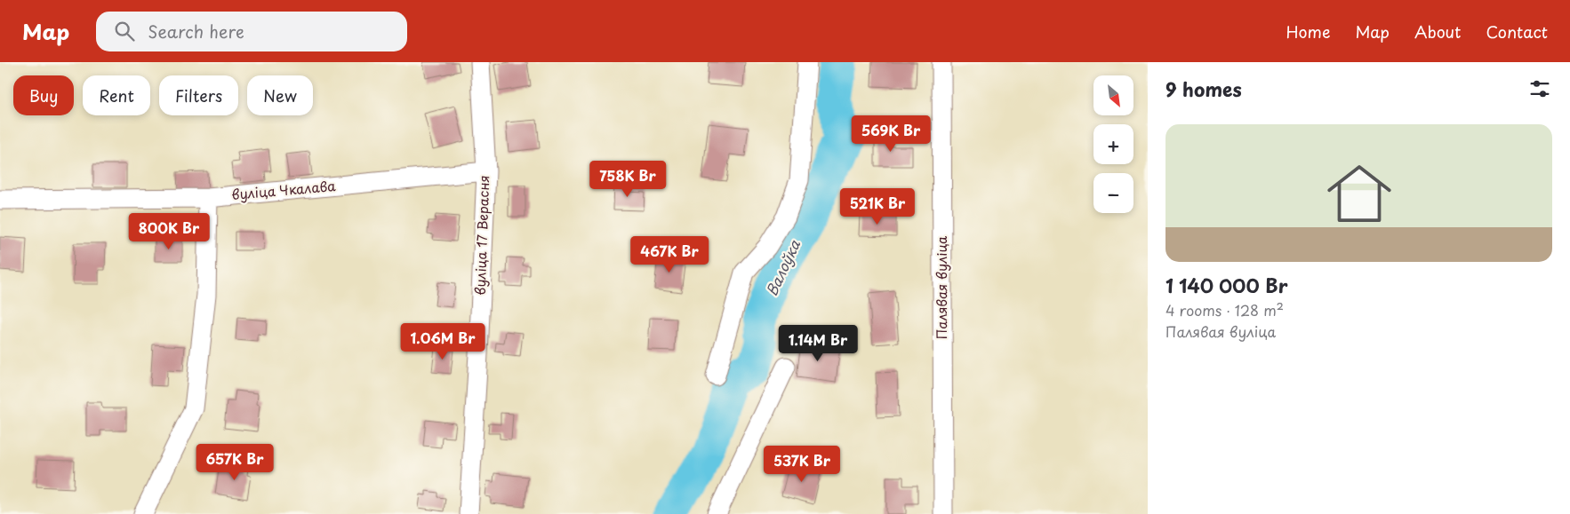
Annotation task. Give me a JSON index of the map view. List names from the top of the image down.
{
  "streets": {
    "street": ["вуліца Чкалава", "вуліца 17 Верасня", "Палявая вуліца"]
  },
  "crossings": [
    ["вуліца Чкалава", "вуліца 17 Верасня"]
  ],
  "water": ["Валоўка"],
  "north": "bottom right",
  "page": {
    "header": "Map",
    "search": "Search here",
    "nav": [
      "Home",
      "Map",
      "About",
      "Contact"
    ],
    "heading": "9 homes",
    "map_buttons": ["+", "−"],
    "chip": [
      "Buy",
      "Rent",
      "Filters",
      "New"
    ],
    "price": [
      "569K Br",
      "758K Br",
      "521K Br",
      "800K Br",
      "467K Br",
      "1.06M Br",
      "1.14M Br",
      "657K Br",
      "537K Br"
    ],
    "list": [
      {
        "name": "1 140 000 Br",
        "note": "4 rooms · 128 m² · Палявая вуліца"
      }
    ]
  }
}
